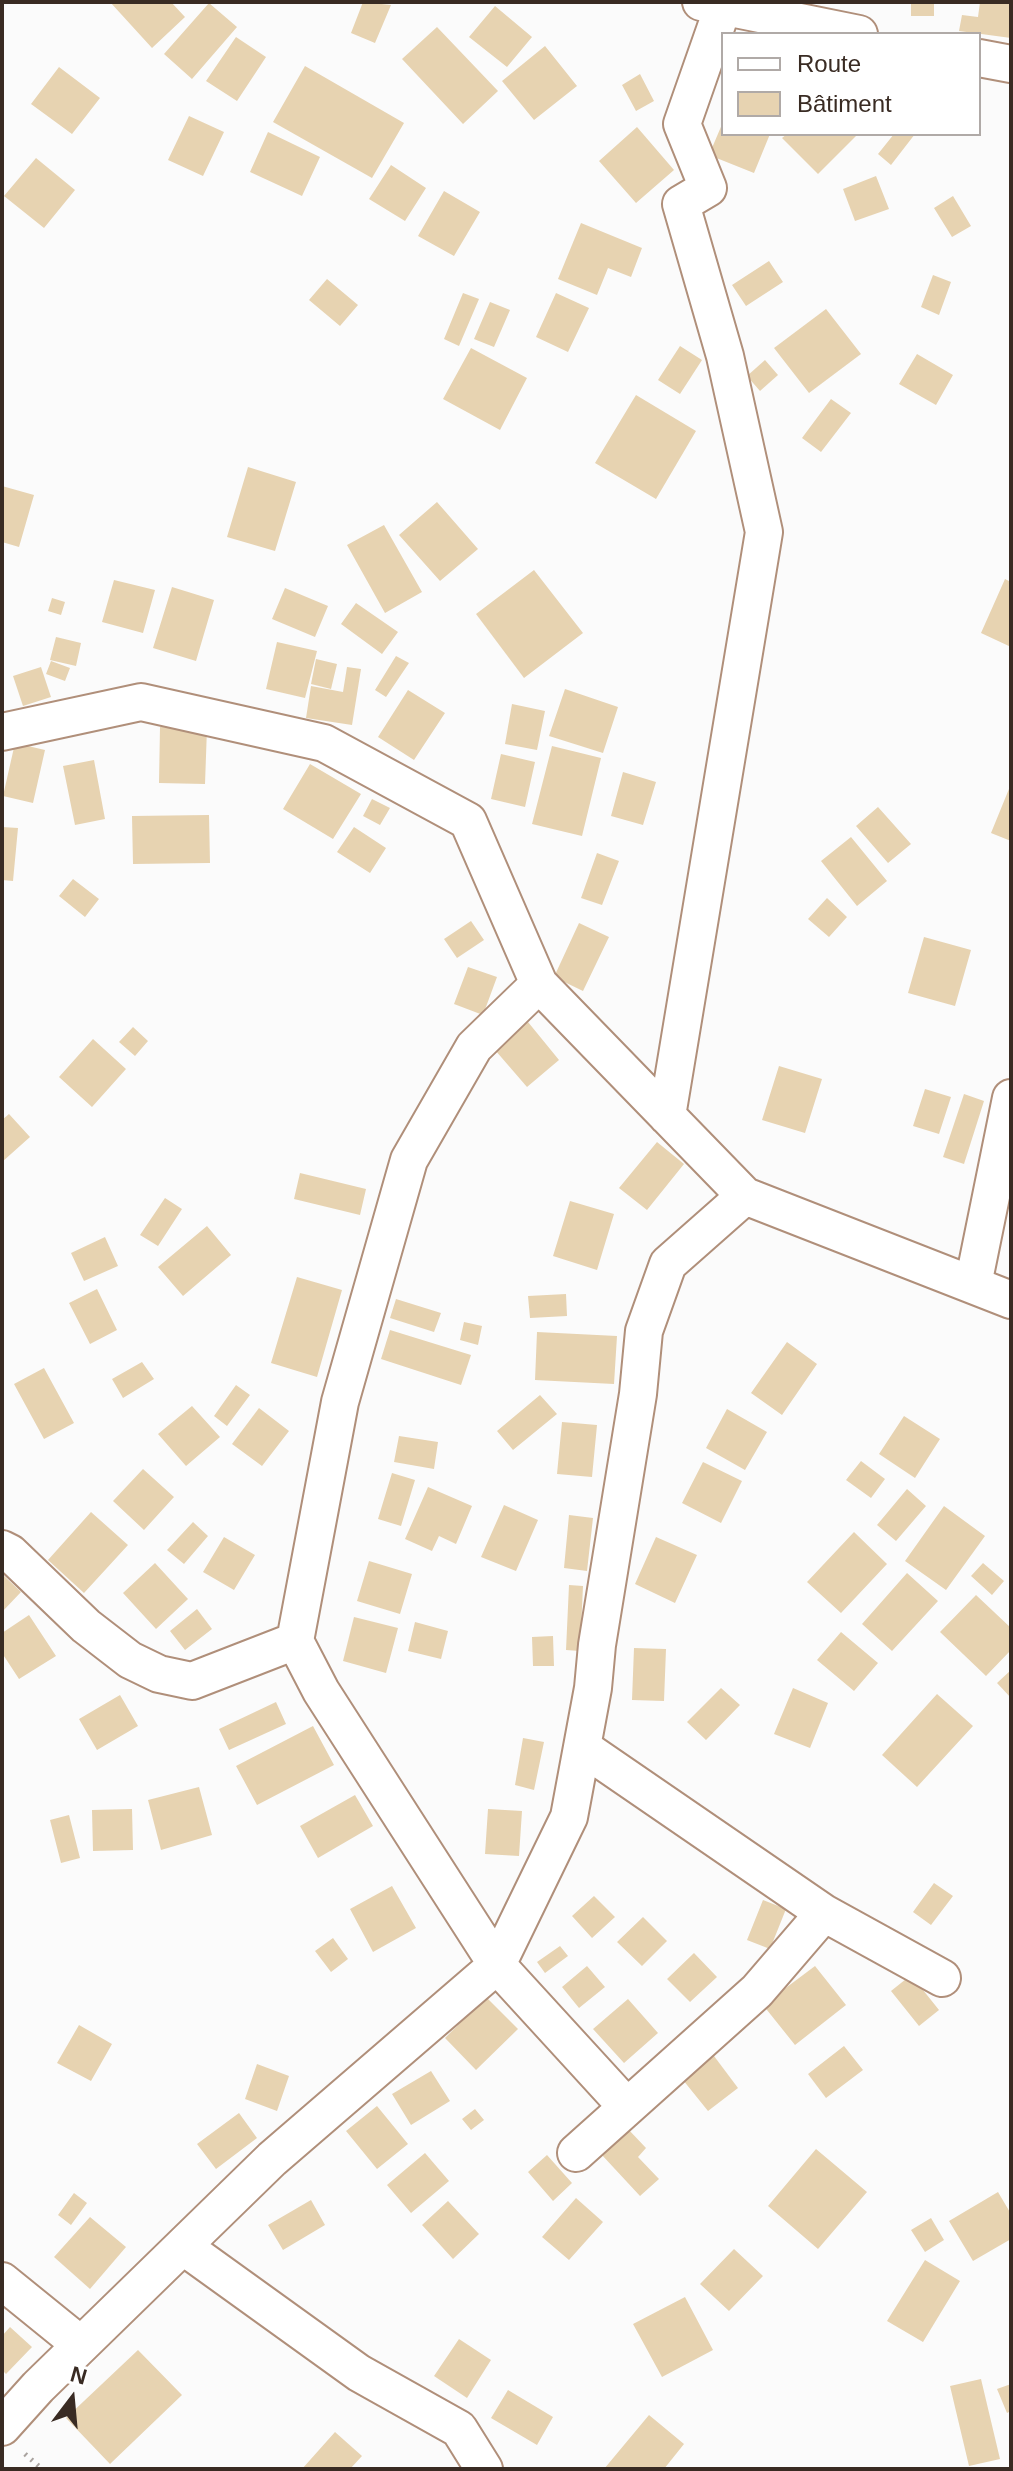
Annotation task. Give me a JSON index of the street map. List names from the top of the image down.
{
  "legend": ["Route", "Bâtiment"],
  "north": "top"
}
